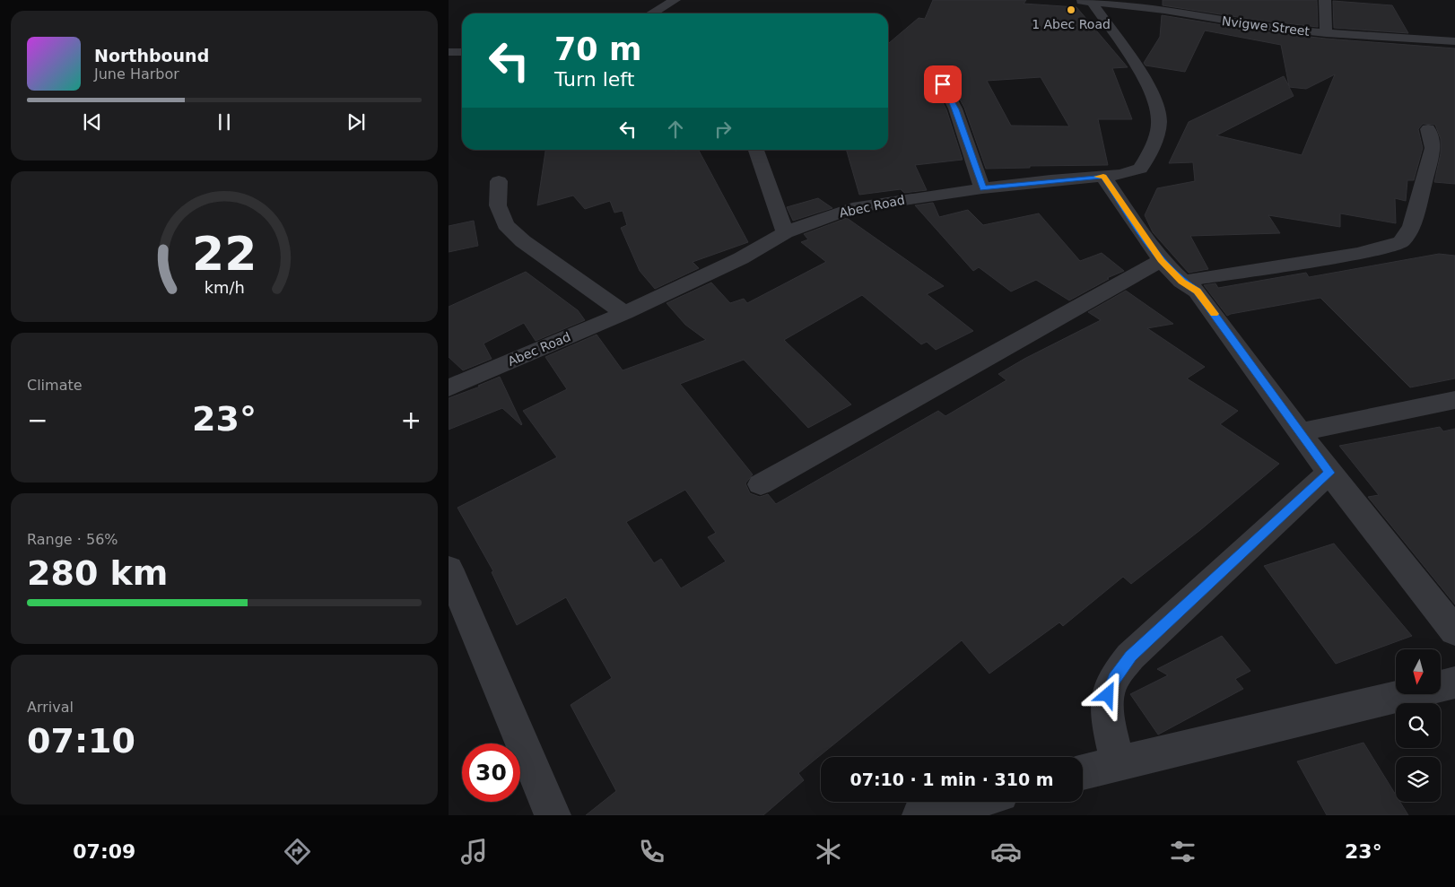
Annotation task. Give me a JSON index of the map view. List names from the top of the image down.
{
  "streets": {
    "street": ["Nvigwe Street", "Abec Road"]
  },
  "crossings": [
    ["Nvigwe Street", "Abec Road"]
  ],
  "places": ["1 Abec Road"],
  "north": "bottom",
  "page": {
    "turn": ["70 m", "Turn left"],
    "song": ["Northbound", "June Harbor"],
    "tile": [
      "Climate",
      ["Range · 56%", "280 km"],
      ["Arrival", "07:10"]
    ],
    "heat": ["−", "23°", "+"],
    "limit": "30",
    "trip": "07:10 · 1 min · 310 m",
    "tabs": ["07:09", "23°"],
    "gauge": ["22", "km/h"]
  }
}
